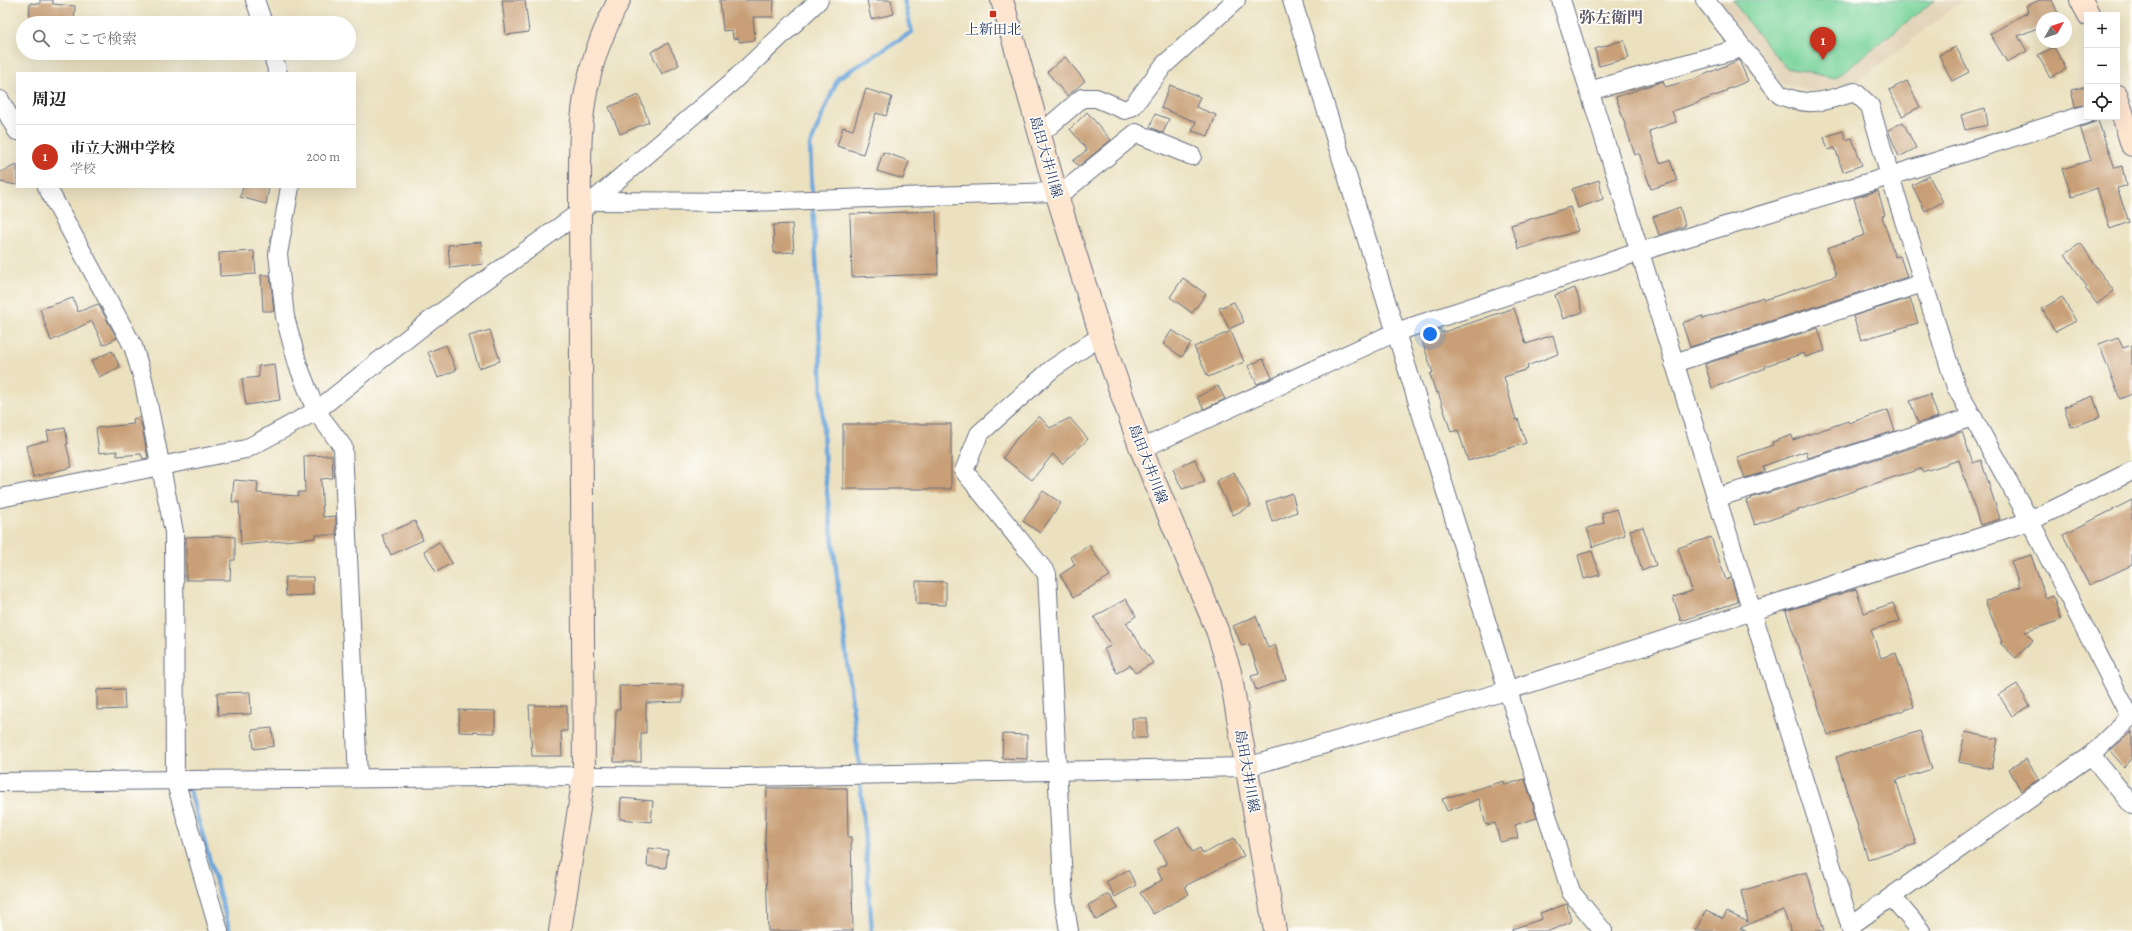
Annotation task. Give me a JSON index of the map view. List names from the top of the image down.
{
  "streets": {
    "street": ["島田大井川線"]
  },
  "districts": ["弥左衛門"],
  "places": {
    "transit": ["上新田北"]
  },
  "north": "top right",
  "page": {
    "map_buttons": ["+", "−"],
    "search": "ここで検索",
    "pins": "1",
    "heading": "周辺",
    "list": [
      {
        "mark": "1",
        "name": "市立大洲中学校",
        "note": "学校",
        "value": "200 m"
      }
    ]
  }
}
